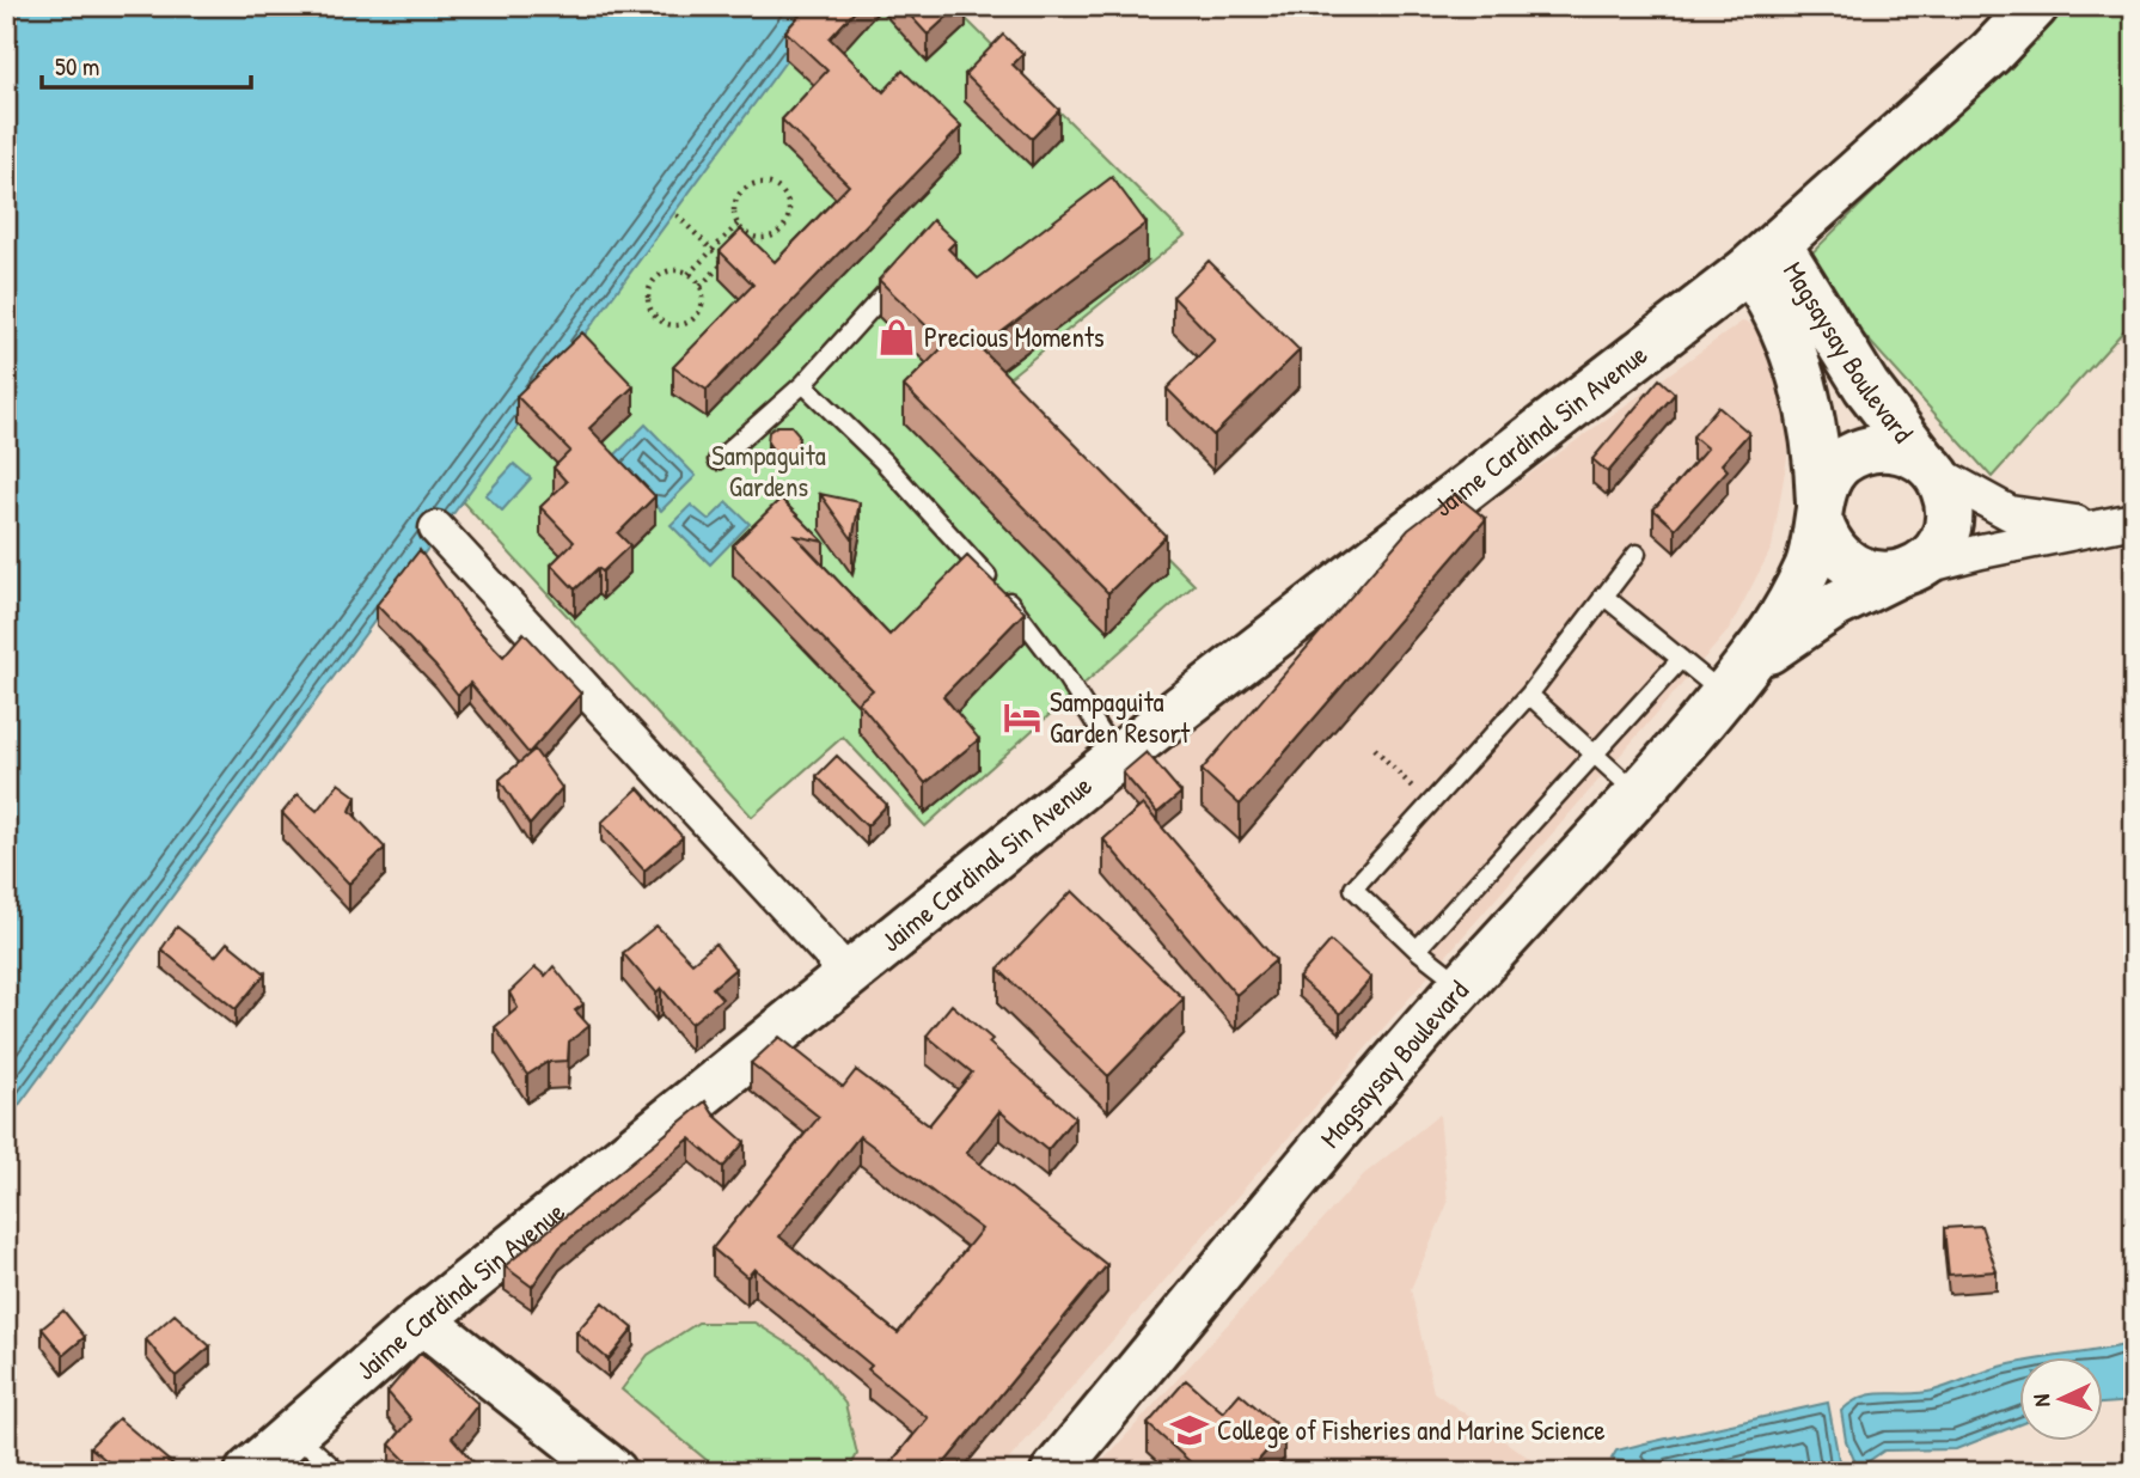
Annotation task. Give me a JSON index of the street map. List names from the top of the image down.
{
  "streets": {
    "street": ["Magsaysay Boulevard", "Jaime Cardinal Sin Avenue"]
  },
  "crossings": [
    ["Magsaysay Boulevard", "Jaime Cardinal Sin Avenue"]
  ],
  "parks": ["Sampaguita Gardens"],
  "places": {
    "shop": ["Precious Moments"],
    "hotel": ["Sampaguita Garden Resort"],
    "school or university": ["College of Fisheries and Marine Science"]
  },
  "scale_bar": "50 m",
  "north": "left"
}
